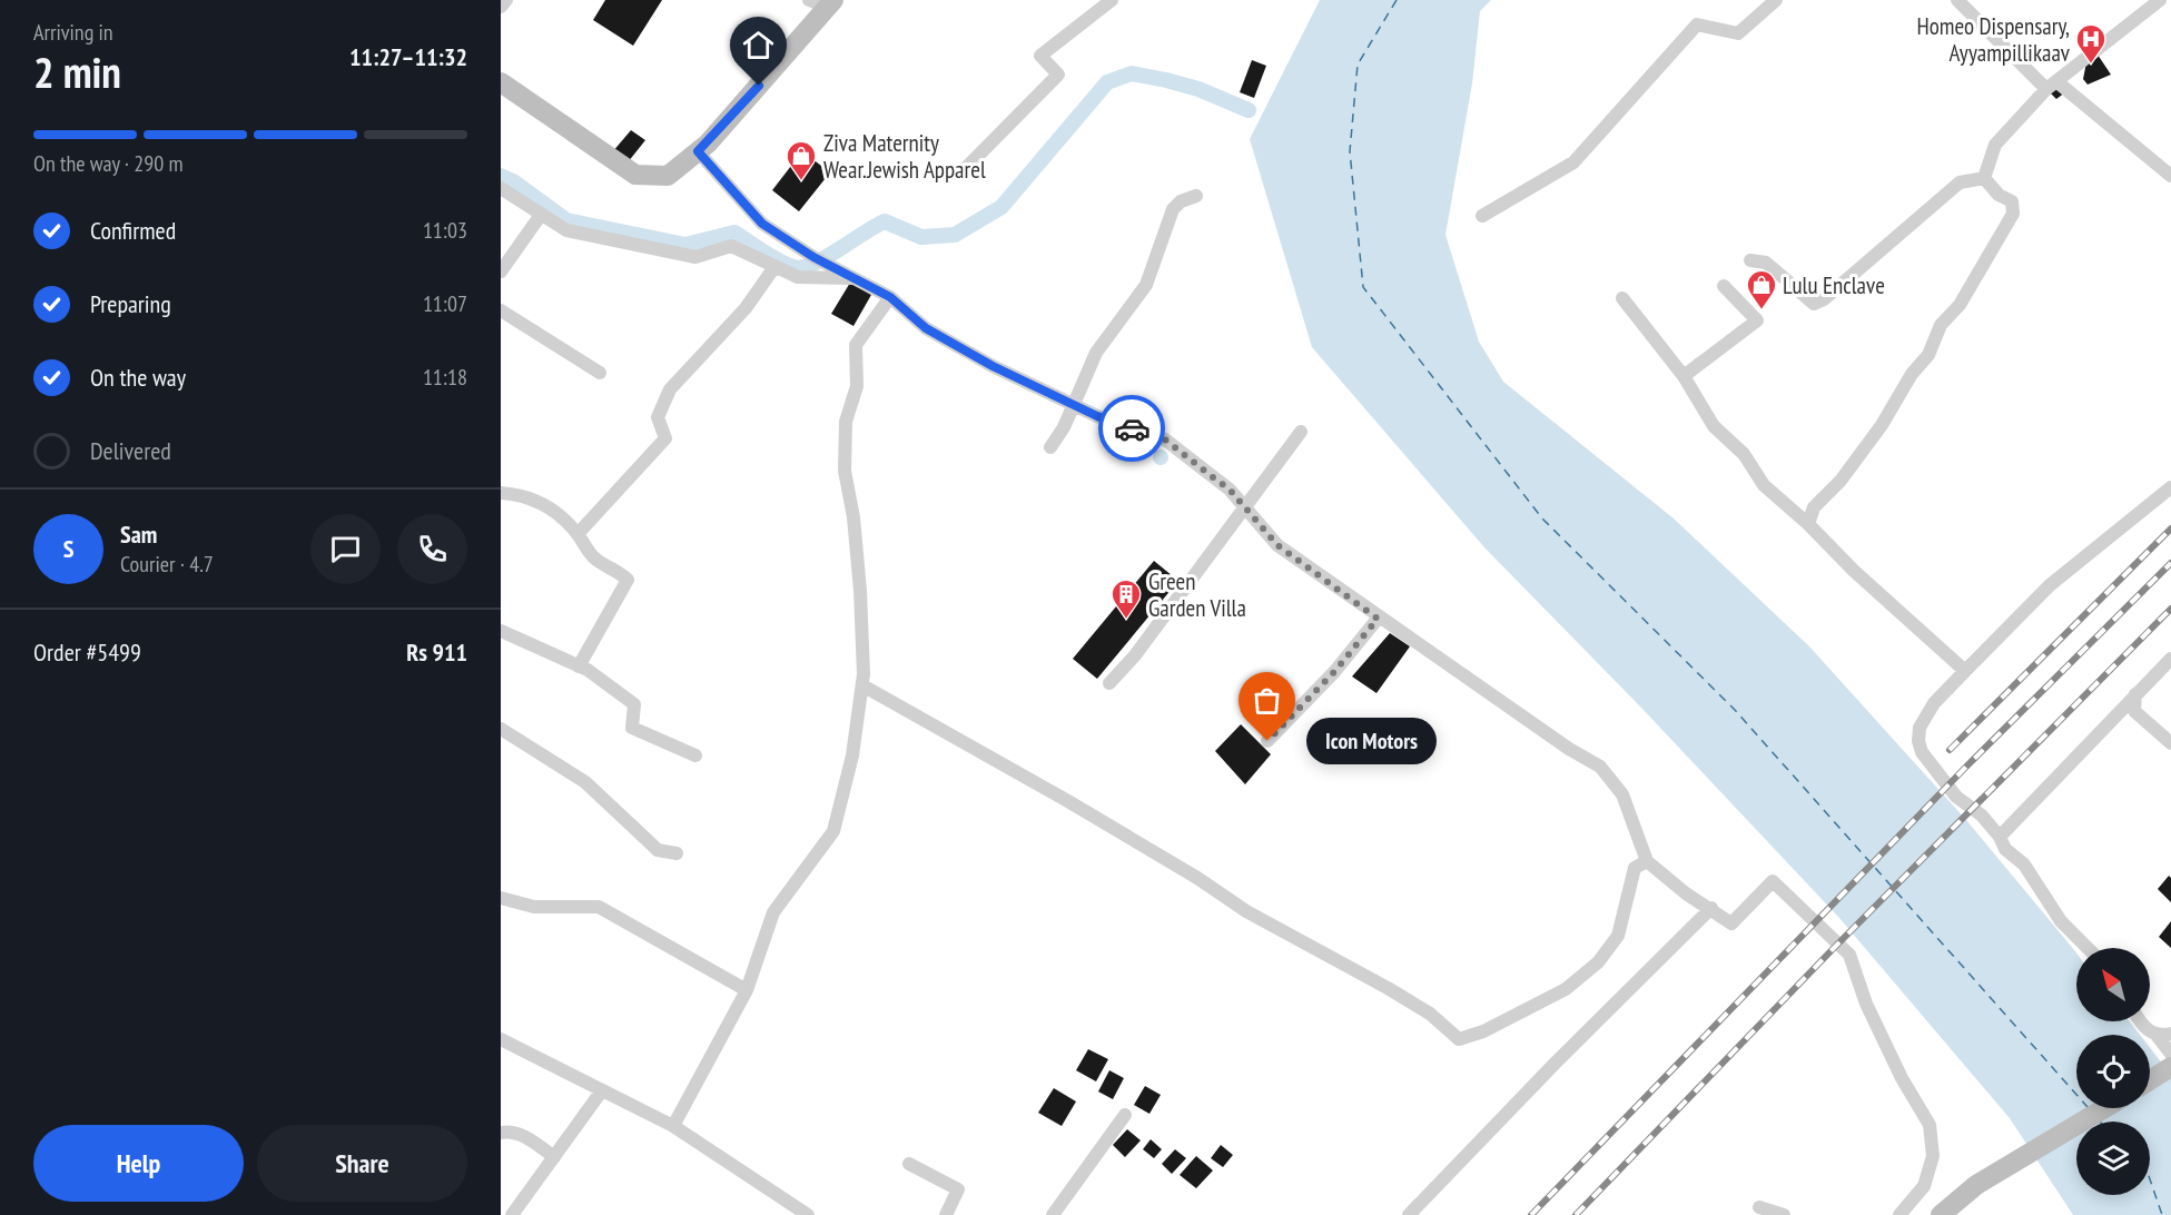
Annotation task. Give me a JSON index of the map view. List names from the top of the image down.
{
  "places": {
    "hospital": ["Homeo Dispensary, Ayyampillikaav"],
    "shop": ["Ziva Maternity Wear.Jewish Apparel", "Lulu Enclave"],
    "building": ["Green Garden Villa"],
    "other": ["Icon Motors"]
  },
  "north": "top left",
  "page": {
    "heading": ["2 min", "Arriving in", "11:27–11:32"],
    "panel": [
      "Sam",
      "Courier · 4.7",
      "Order #5499",
      "Rs 911"
    ],
    "bar": "On the way · 290 m",
    "list": [
      ["Confirmed", "11:03"],
      ["Preparing", "11:07"],
      ["On the way", "11:18"],
      "Delivered"
    ],
    "round": "S",
    "bubble": "Icon Motors",
    "buttons": ["Help", "Share"]
  }
}
